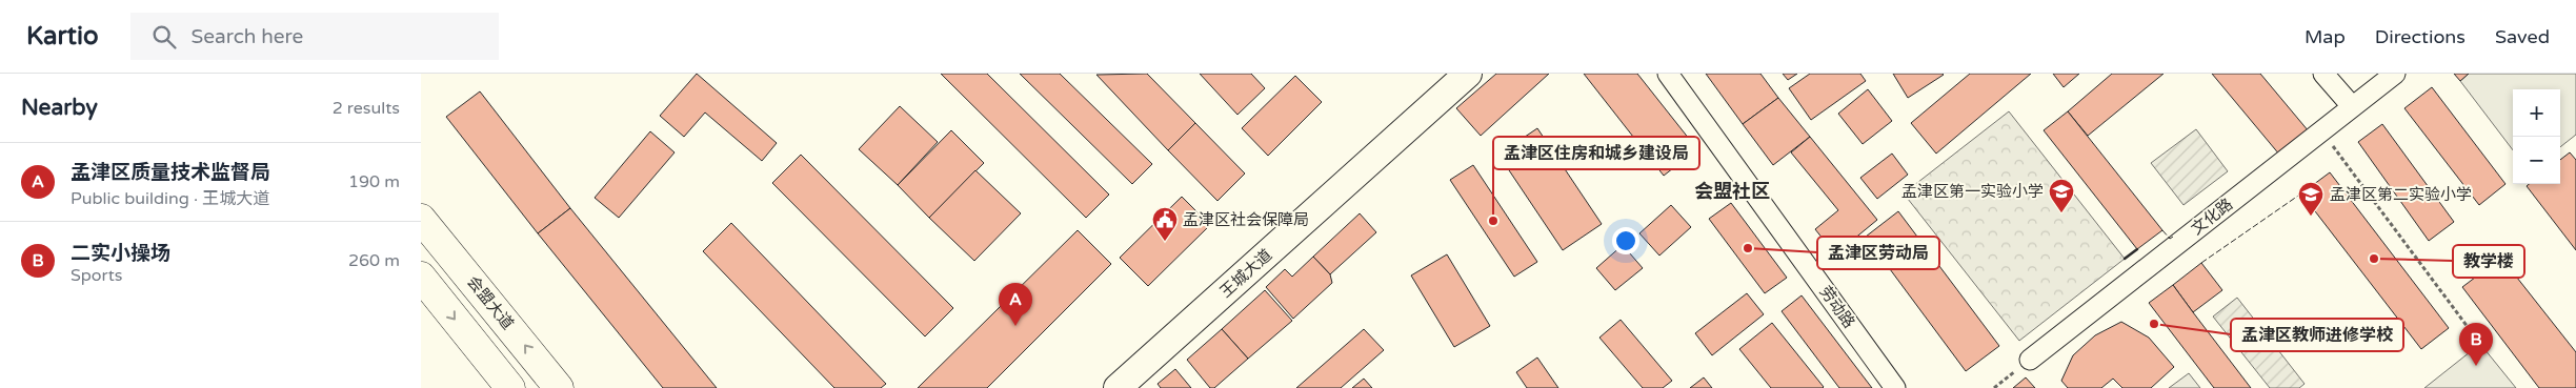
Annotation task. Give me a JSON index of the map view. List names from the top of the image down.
{
  "streets": {
    "main road": ["王城大道", "会盟大道"],
    "street": ["文化路", "劳动路"]
  },
  "districts": ["会盟社区"],
  "places": {
    "school or university": ["孟津区第一实验小学", "孟津区第二实验小学"],
    "other": [
      "孟津区住房和城乡建设局",
      "孟津区劳动局",
      "教学楼",
      "孟津区教师进修学校"
    ],
    "public building": ["孟津区社会保障局"]
  },
  "page": {
    "header": "Kartio",
    "search": "Search here",
    "nav": ["Map", "Directions", "Saved"],
    "heading": ["Nearby", "2 results"],
    "map_buttons": ["+", "−"],
    "list": [
      {
        "mark": "A",
        "name": "孟津区质量技术监督局",
        "note": "Public building · 王城大道",
        "value": "190 m"
      },
      {
        "mark": "B",
        "name": "二实小操场",
        "note": "Sports",
        "value": "260 m"
      }
    ],
    "pins": ["A", "B"]
  }
}
